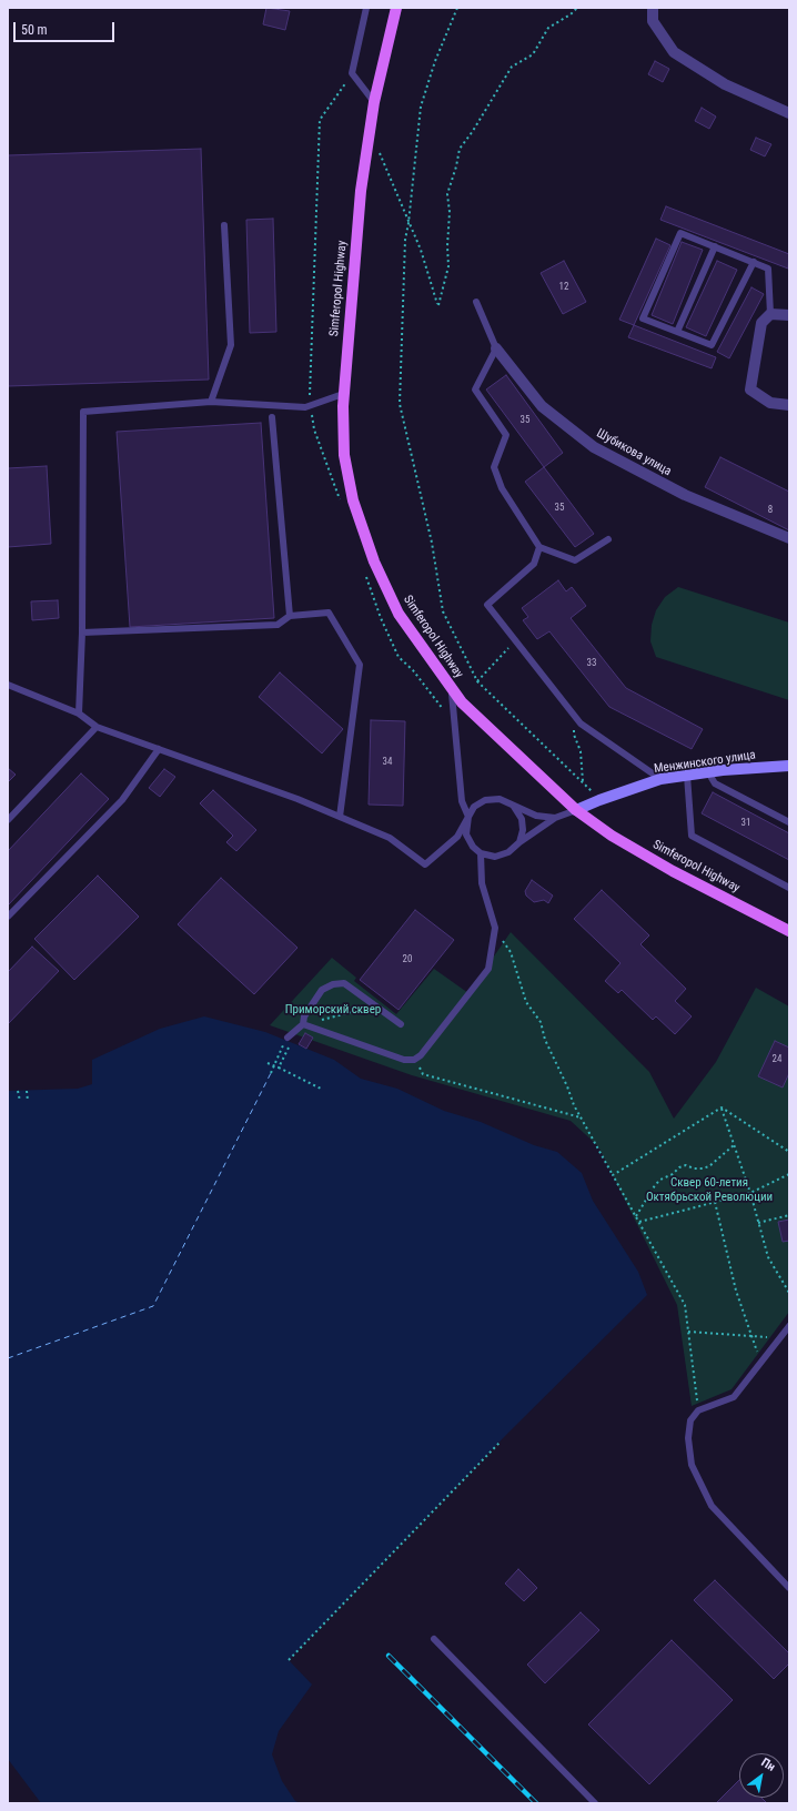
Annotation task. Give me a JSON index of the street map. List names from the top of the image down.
{
  "streets": {
    "main road": ["Simferopol Highway"],
    "street": ["Шубикова улица", "Менжинского улица"]
  },
  "crossings": [
    ["Simferopol Highway", "Менжинского улица"]
  ],
  "parks": ["Приморский сквер", "Сквер 60-летия Октябрьской Революции"],
  "house_numbers": [
    "12",
    "35",
    "35",
    "8",
    "33",
    "34",
    "31",
    "20",
    "24"
  ],
  "scale_bar": "50 m",
  "north": "top right"
}
